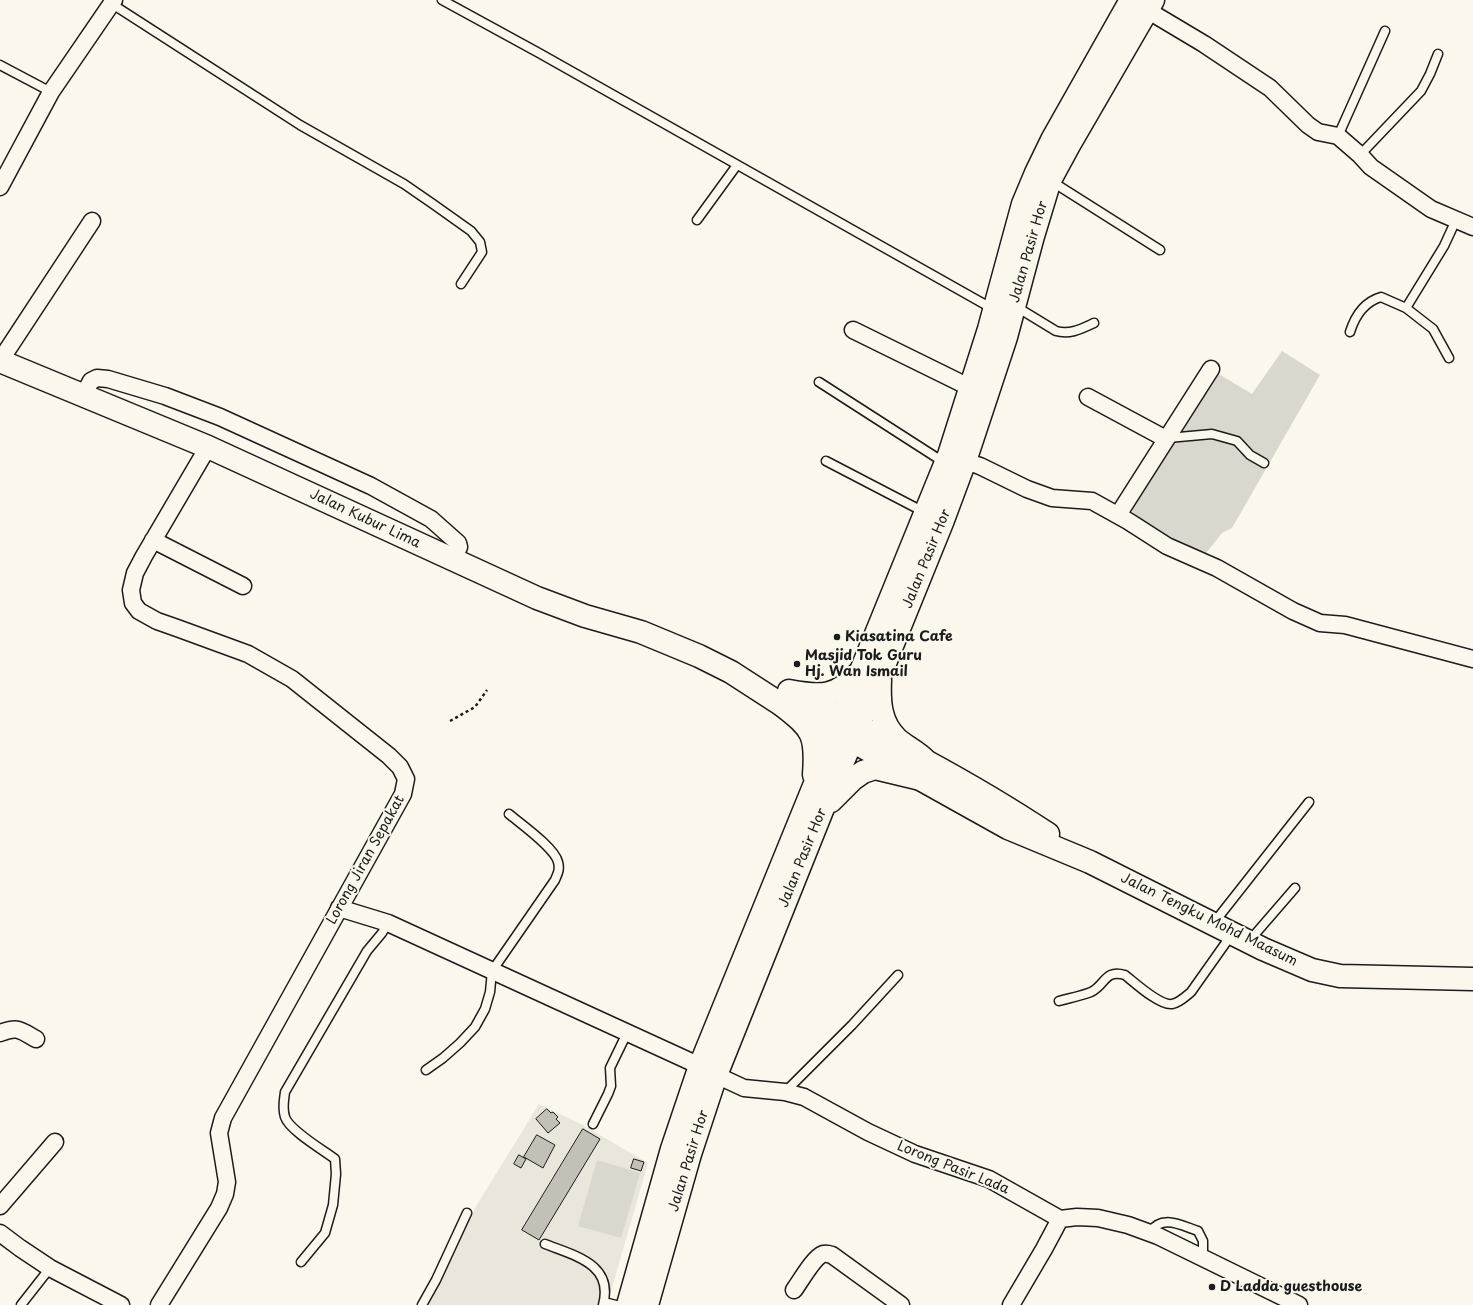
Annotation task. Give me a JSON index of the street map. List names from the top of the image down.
{
  "streets": {
    "main road": ["Jalan Pasir Hor", "Jalan Kubur Lima", "Jalan Tengku Mohd Maasum"],
    "street": ["Lorong Jiran Sepakat", "Lorong Pasir Lada"]
  },
  "crossings": [
    ["Jalan Pasir Hor", "Jalan Kubur Lima"],
    ["Jalan Pasir Hor", "Jalan Tengku Mohd Maasum"],
    ["Jalan Pasir Hor", "Lorong Pasir Lada"],
    ["Jalan Kubur Lima", "Lorong Jiran Sepakat"],
    ["Jalan Kubur Lima", "Jalan Tengku Mohd Maasum"],
    ["Lorong Jiran Sepakat", "Lorong Pasir Lada"]
  ],
  "places": ["Kiasatina Cafe", "Masjid Tok Guru Hj. Wan Ismail", "D Ladda guesthouse"]
}
